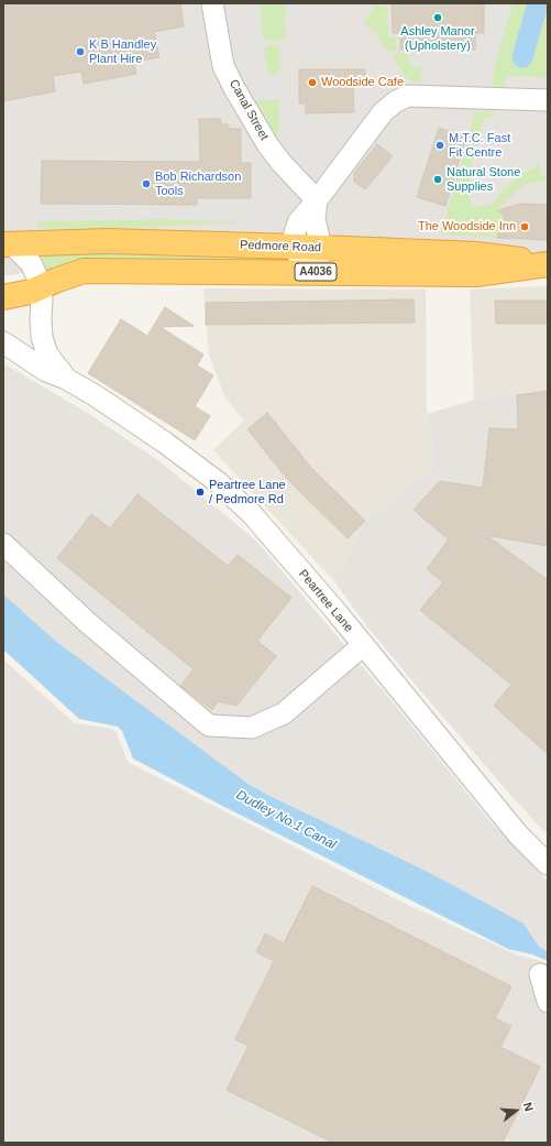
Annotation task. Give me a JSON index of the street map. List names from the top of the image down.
{
  "streets": {
    "highway": ["Pedmore Road", "A4036"],
    "street": ["Canal Street", "Peartree Lane"]
  },
  "crossings": [
    ["Pedmore Road", "A4036"],
    ["Pedmore Road", "Peartree Lane"],
    ["A4036", "Peartree Lane"]
  ],
  "water": ["Dudley No.1 Canal"],
  "places": [
    "Ashley Manor (Upholstery)",
    "K B Handley Plant Hire",
    "Woodside Cafe",
    "M.T.C. Fast Fit Centre",
    "Natural Stone Supplies",
    "Bob Richardson Tools",
    "The Woodside Inn",
    "Peartree Lane / Pedmore Rd"
  ],
  "north": "right"
}
